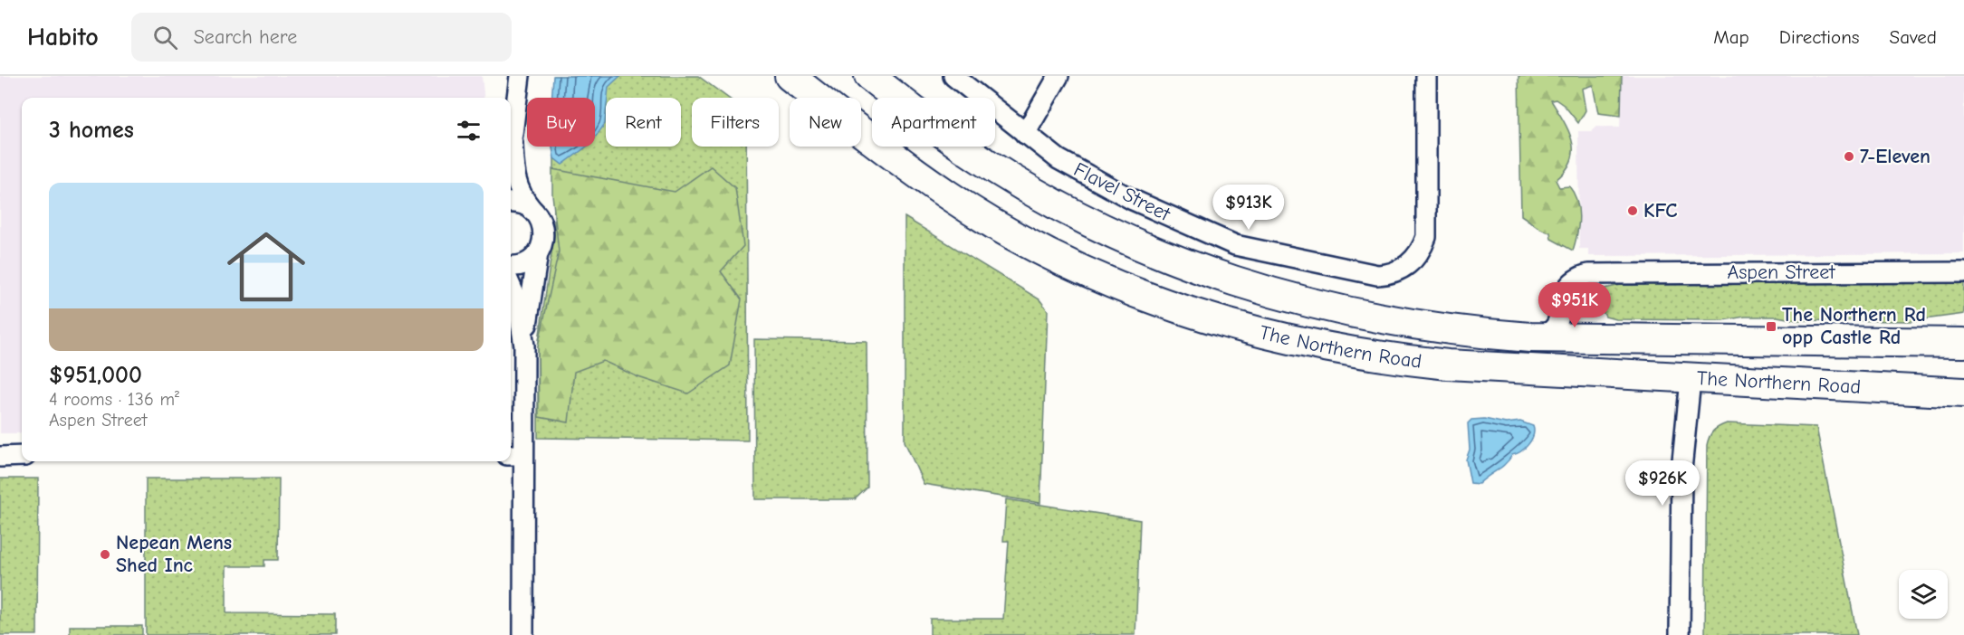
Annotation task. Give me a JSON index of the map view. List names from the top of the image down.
{
  "streets": {
    "highway": ["The Northern Road"],
    "street": ["Flavel Street", "Aspen Street"]
  },
  "crossings": [
    ["Aspen Street", "The Northern Road"]
  ],
  "places": {
    "other": ["7-Eleven", "KFC", "Nepean Mens Shed Inc"],
    "transit": ["The Northern Rd opp Castle Rd"]
  },
  "page": {
    "header": "Habito",
    "search": "Search here",
    "nav": ["Map", "Directions", "Saved"],
    "chip": [
      "Buy",
      "Rent",
      "Filters",
      "New",
      "Apartment"
    ],
    "heading": "3 homes",
    "list": [
      {
        "name": "$951,000",
        "note": "4 rooms · 136 m² · Aspen Street"
      }
    ],
    "price": ["$913K", "$951K", "$926K"]
  }
}
